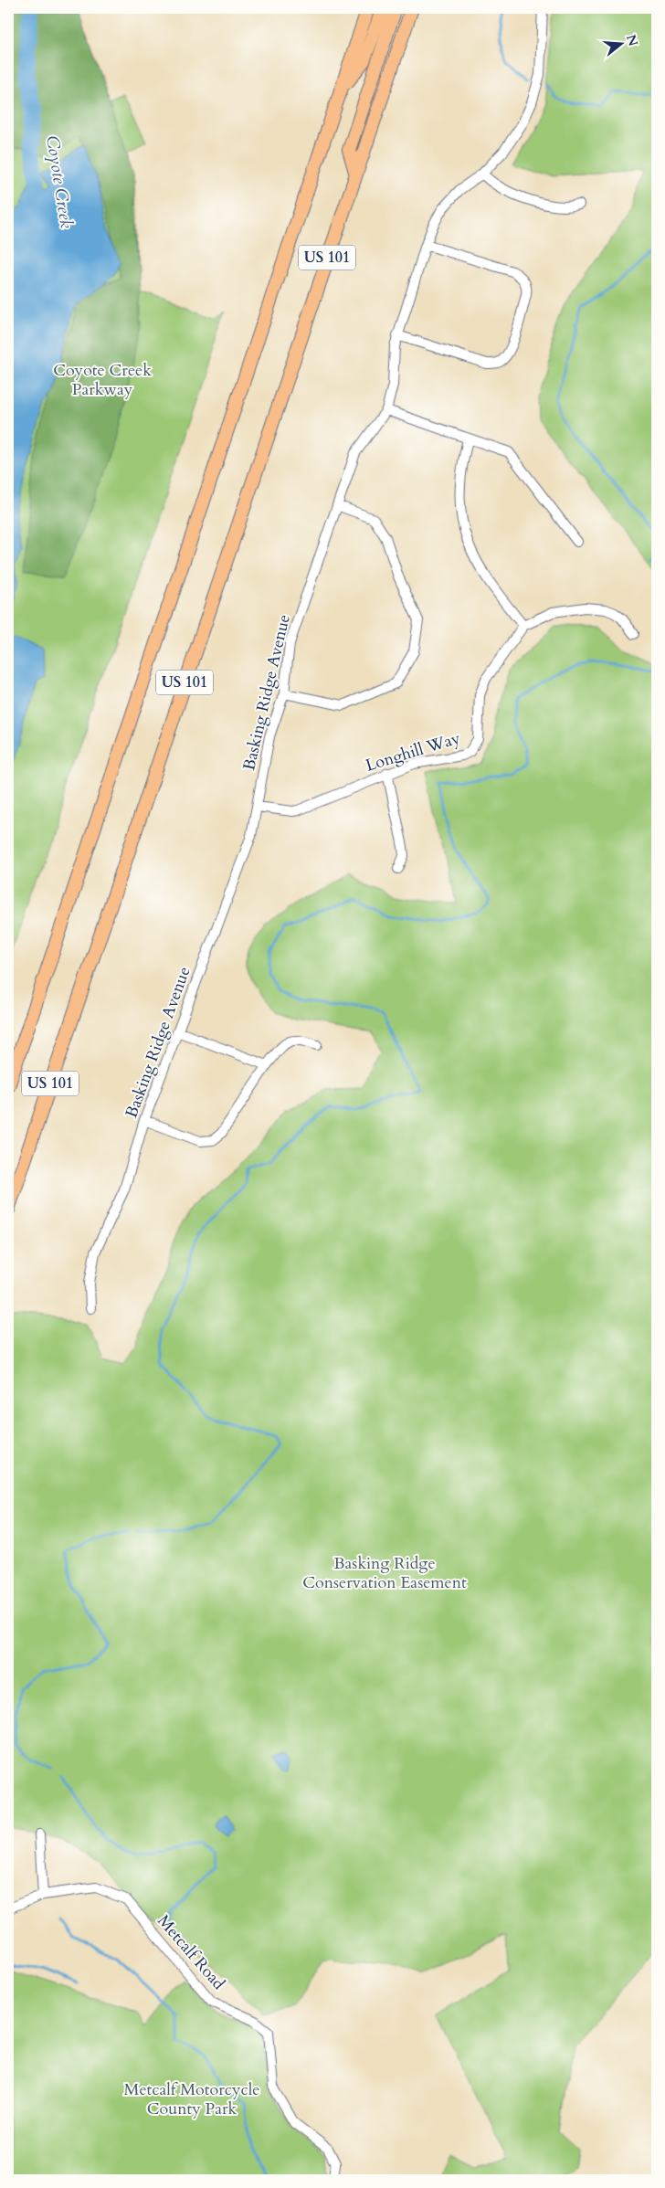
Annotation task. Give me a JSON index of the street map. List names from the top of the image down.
{
  "streets": {
    "highway": ["US 101"],
    "street": ["Basking Ridge Avenue", "Longhill Way", "Metcalf Road"]
  },
  "crossings": [
    ["Basking Ridge Avenue", "Longhill Way"]
  ],
  "water": ["Coyote Creek"],
  "parks": ["Coyote Creek Parkway", "Basking Ridge Conservation Easement", "Metcalf Motorcycle County Park"],
  "north": "right"
}
